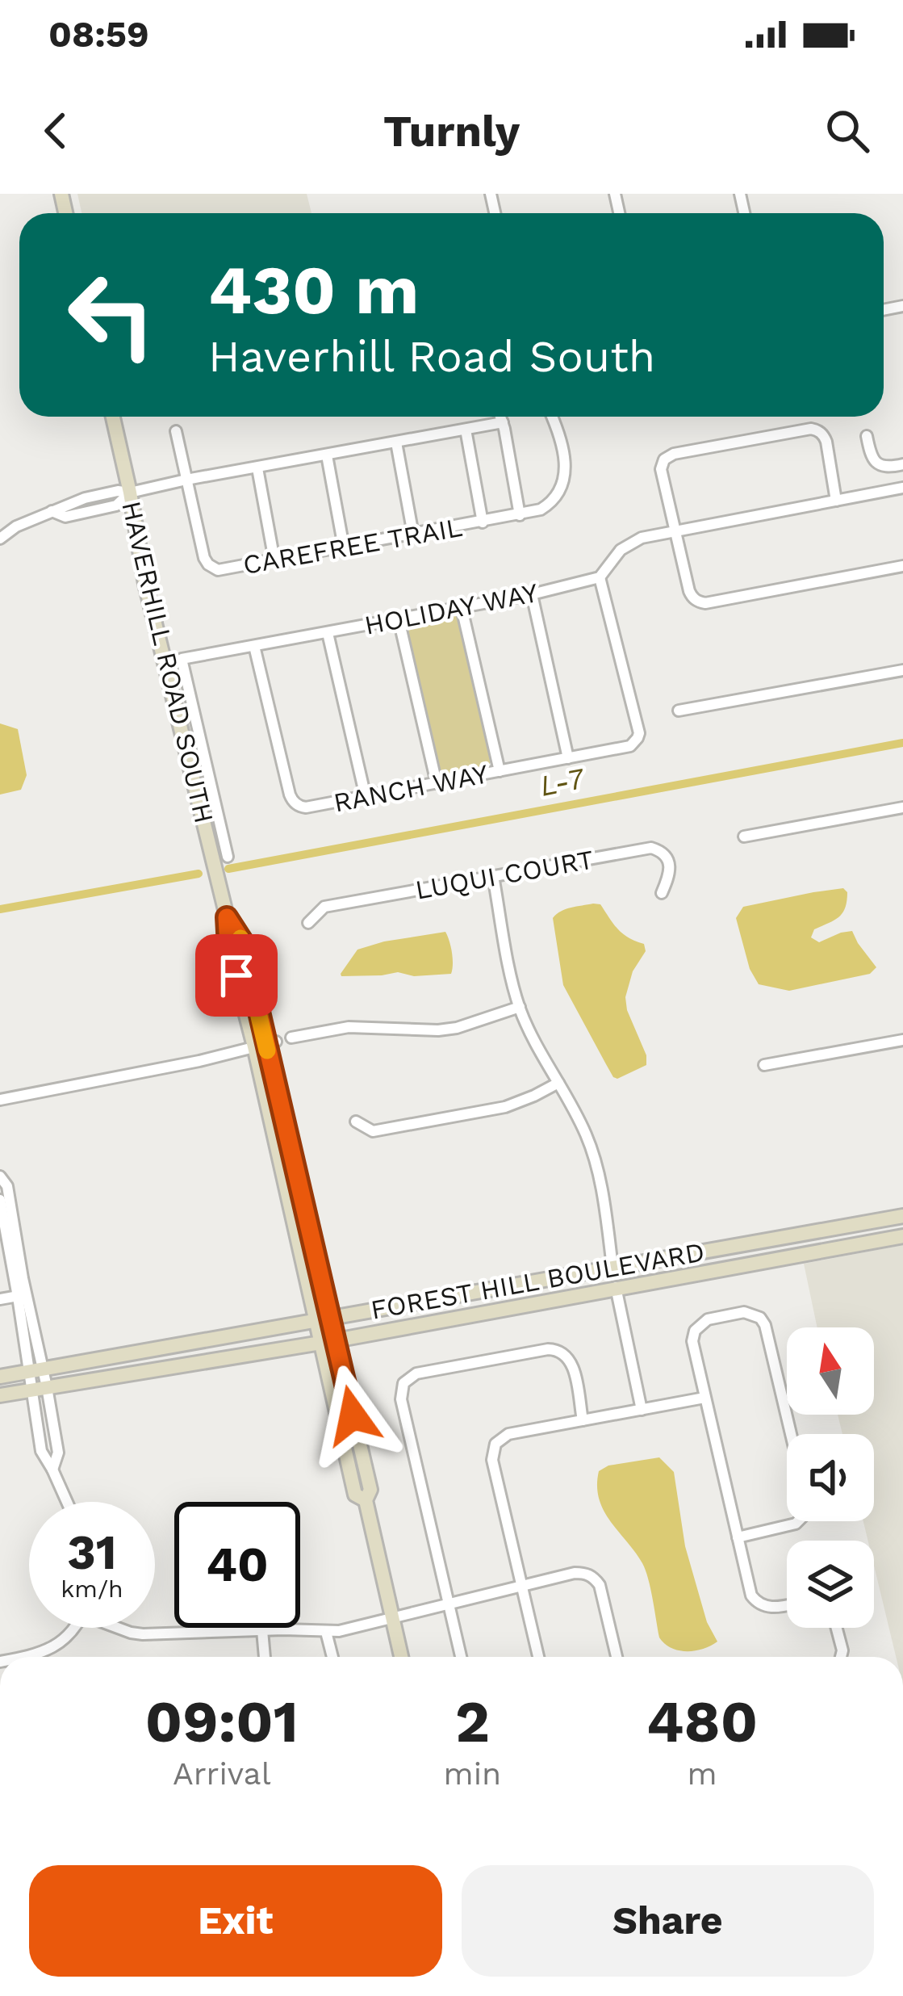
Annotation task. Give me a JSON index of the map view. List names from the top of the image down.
{
  "streets": {
    "main road": ["HAVERHILL ROAD SOUTH", "FOREST HILL BOULEVARD"],
    "street": [
      "CAREFREE TRAIL",
      "HOLIDAY WAY",
      "RANCH WAY",
      "LUQUI COURT"
    ]
  },
  "crossings": [
    ["HOLIDAY WAY", "RANCH WAY"],
    ["HAVERHILL ROAD SOUTH", "FOREST HILL BOULEVARD"]
  ],
  "water": ["L-7"],
  "north": "top",
  "page": {
    "status": "08:59",
    "header": "Turnly",
    "turn": ["430 m", "Haverhill Road South"],
    "speed": "31 km/h",
    "limit": "40",
    "eta": [
      "09:01",
      "Arrival",
      "2",
      "min",
      "480",
      "m"
    ],
    "buttons": ["Exit", "Share"]
  }
}
